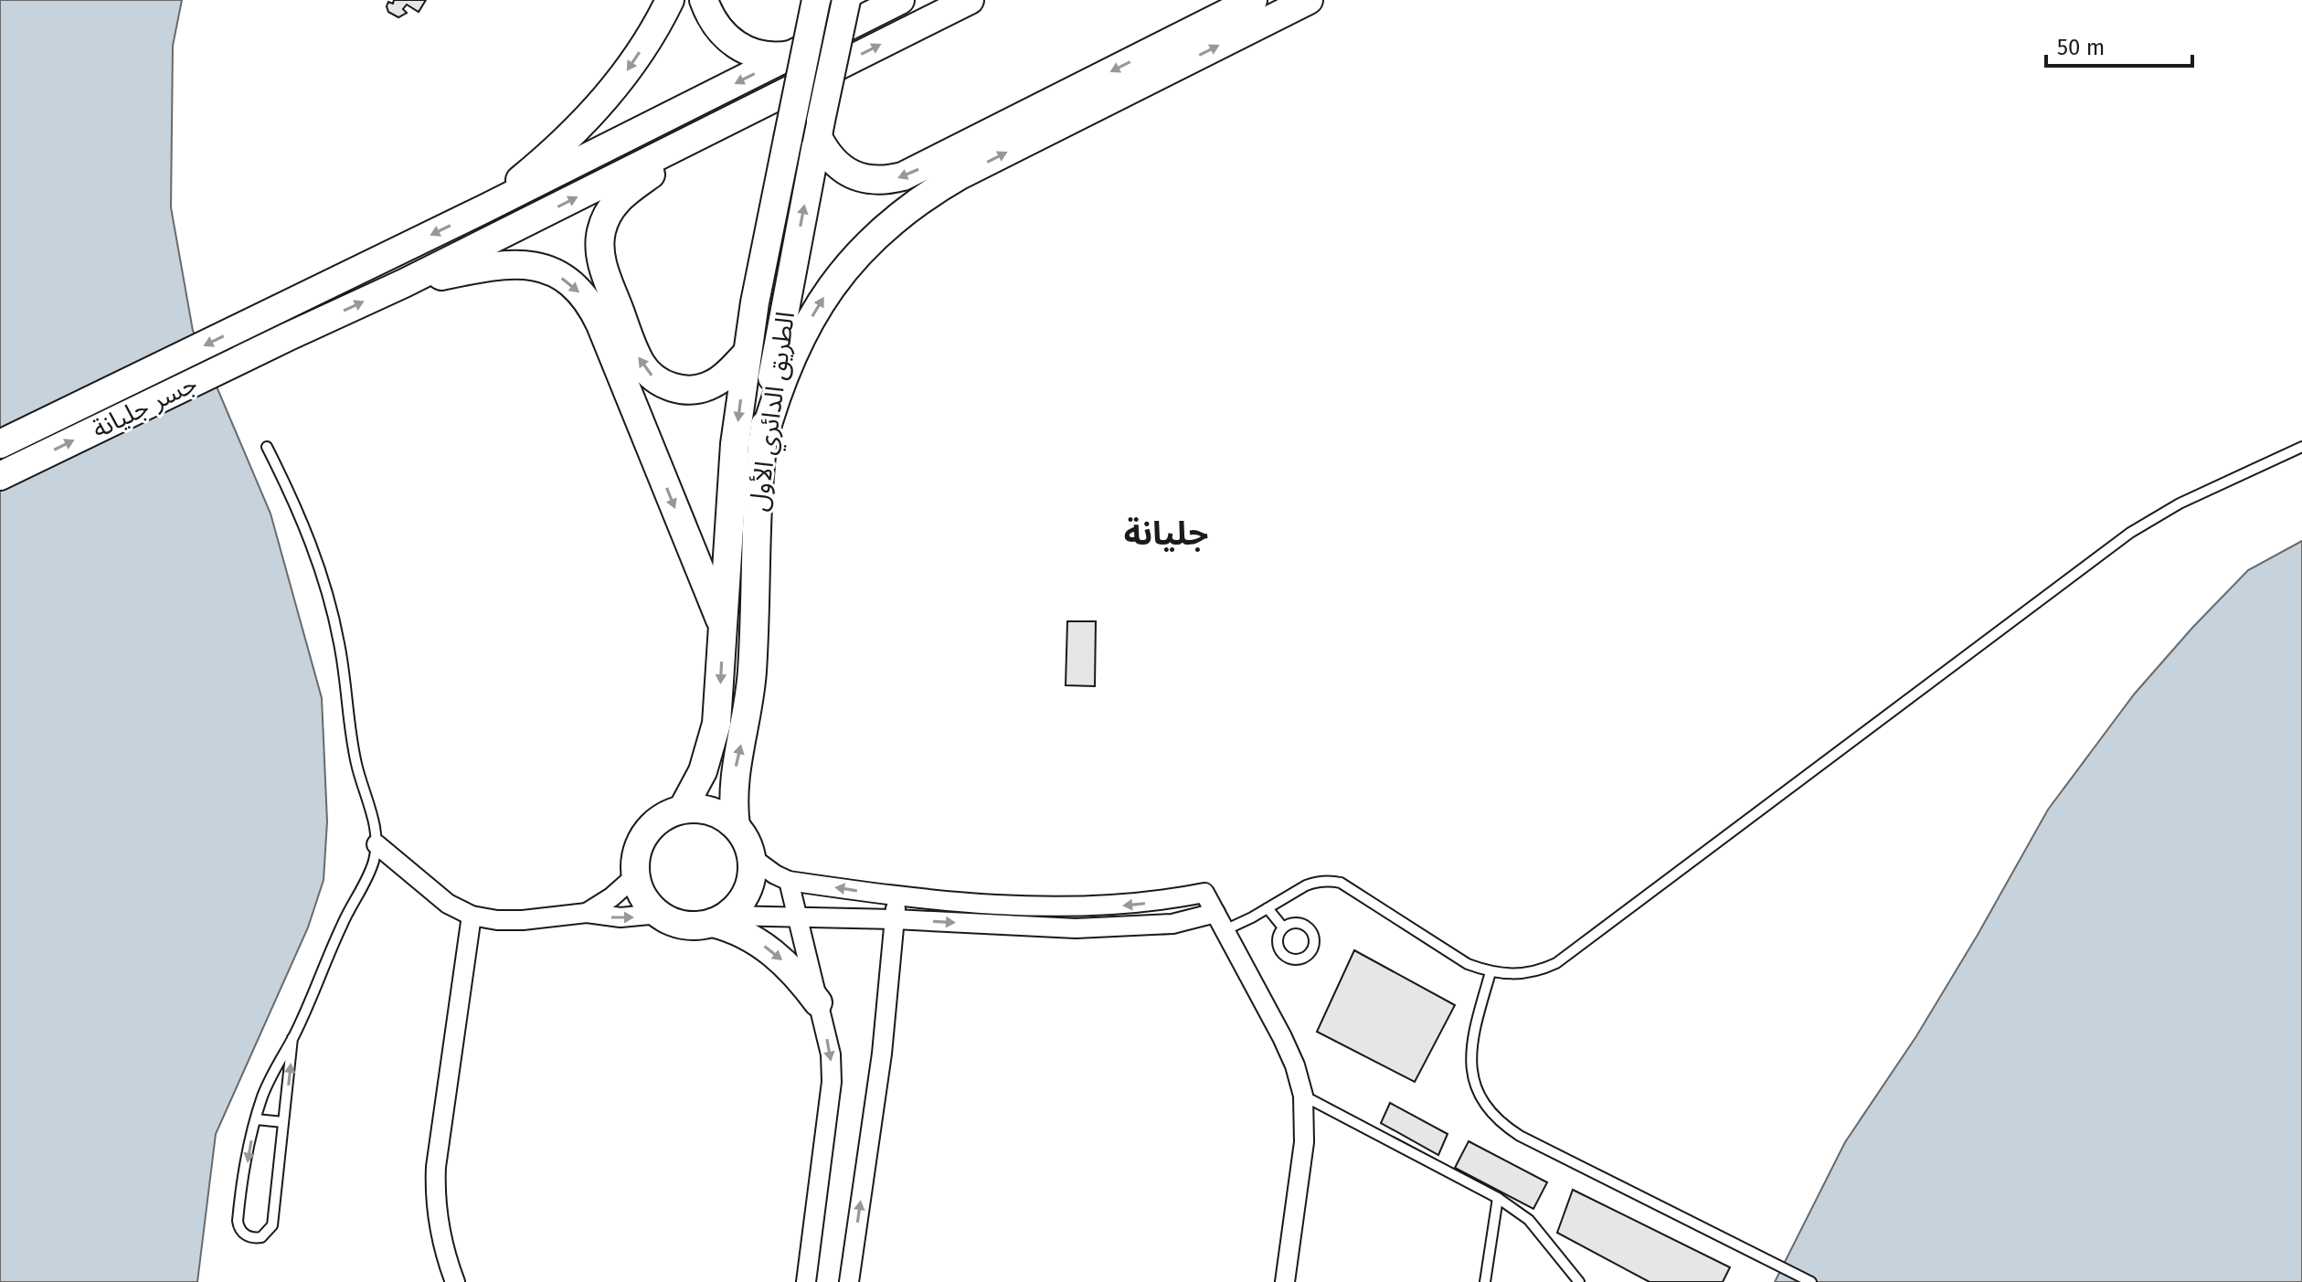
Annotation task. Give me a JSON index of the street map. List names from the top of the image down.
{
  "streets": {
    "main road": ["جسر جليانة", "الطريق الدائري الأول"]
  },
  "districts": ["جليانة"],
  "scale_bar": "50 m"
}
